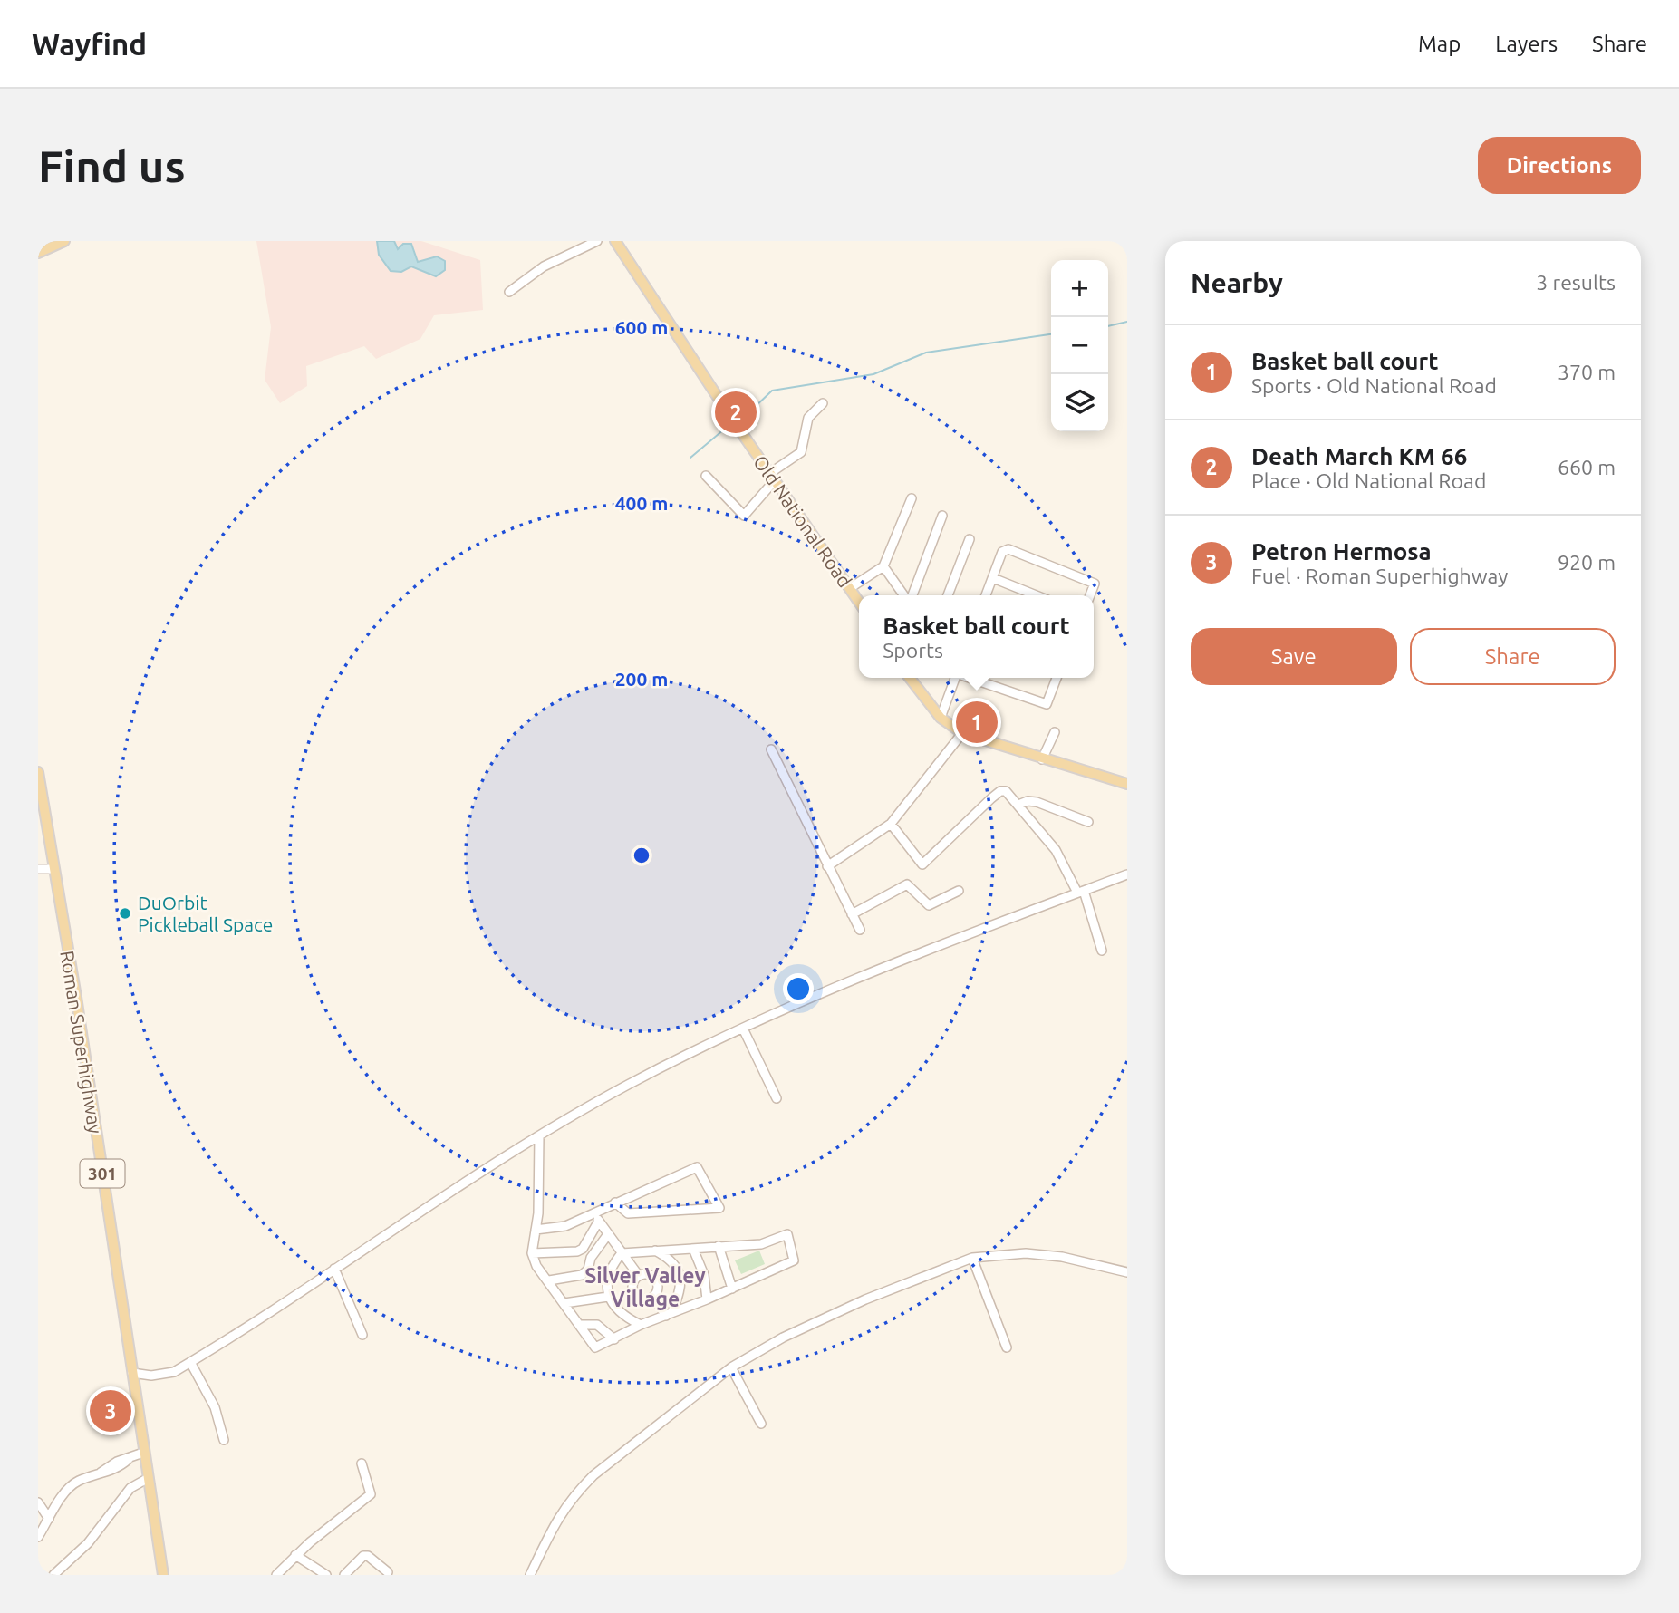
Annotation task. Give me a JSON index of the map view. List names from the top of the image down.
{
  "streets": {
    "main road": ["Old National Road", "Roman Superhighway", "301"]
  },
  "districts": ["Silver Valley Village"],
  "places": ["DuOrbit Pickleball Space"],
  "page": {
    "header": "Wayfind",
    "nav": ["Map", "Layers", "Share"],
    "buttons": [
      "Directions",
      ["Save", "Share"]
    ],
    "title": "Find us",
    "heading": ["Nearby", "3 results"],
    "map_buttons": ["+", "−"],
    "list": [
      {
        "mark": "1",
        "name": "Basket ball court",
        "note": "Sports · Old National Road",
        "value": "370 m"
      },
      {
        "mark": "2",
        "name": "Death March KM 66",
        "note": "Place · Old National Road",
        "value": "660 m"
      },
      {
        "mark": "3",
        "name": "Petron Hermosa",
        "note": "Fuel · Roman Superhighway",
        "value": "920 m"
      }
    ],
    "pins": ["2", "1", "3"],
    "popup": ["Basket ball court", "Sports"]
  },
  "rings": ["600 m", "400 m", "200 m"]
}
